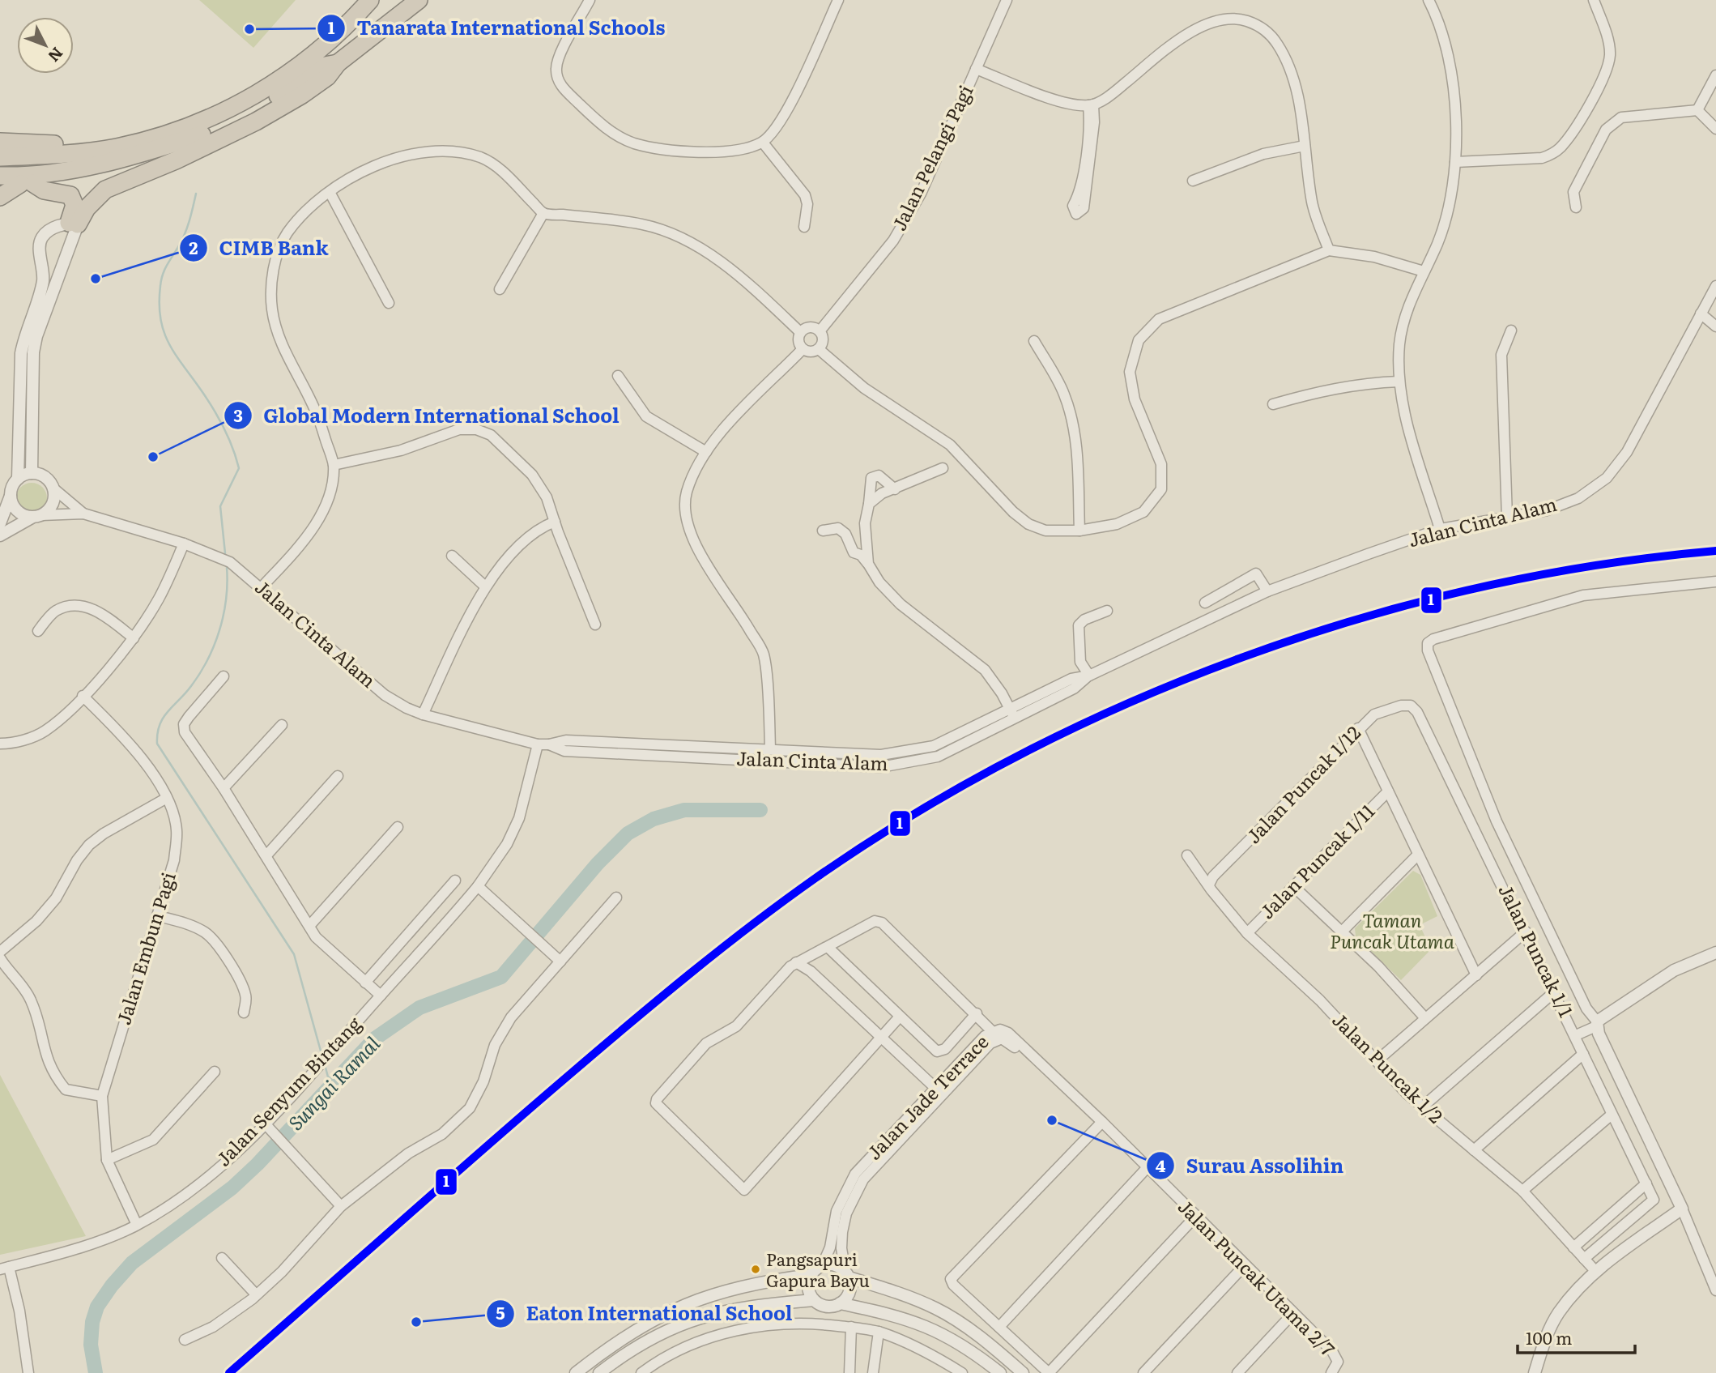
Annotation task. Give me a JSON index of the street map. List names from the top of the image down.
{
  "streets": {
    "street": [
      "Jalan Pelangi Pagi",
      "Jalan Cinta Alam",
      "Jalan Puncak 1/12",
      "Jalan Puncak 1/11",
      "Jalan Embun Pagi",
      "Jalan Puncak 1/1",
      "Jalan Puncak 1/2",
      "Jalan Senyum Bintang",
      "Jalan Jade Terrace",
      "Jalan Puncak Utama 2/7"
    ]
  },
  "crossings": [
    ["Jalan Cinta Alam", "Jalan Senyum Bintang"],
    ["Jalan Puncak 1/12", "Jalan Puncak 1/1"],
    ["Jalan Puncak 1/12", "Jalan Puncak 1/2"],
    ["Jalan Puncak 1/11", "Jalan Puncak 1/2"],
    ["Jalan Embun Pagi", "Jalan Senyum Bintang"],
    ["Jalan Puncak 1/1", "Jalan Puncak 1/2"],
    ["Jalan Jade Terrace", "Jalan Puncak Utama 2/7"]
  ],
  "water": ["Sungai Ramal"],
  "parks": ["Taman Puncak Utama"],
  "places": [
    "Tanarata International Schools",
    "CIMB Bank",
    "Global Modern International School",
    "Surau Assolihin",
    "Pangsapuri Gapura Bayu",
    "Eaton International School"
  ],
  "lines": ["transit line 1"],
  "scale_bar": "100 m",
  "north": "bottom right"
}
